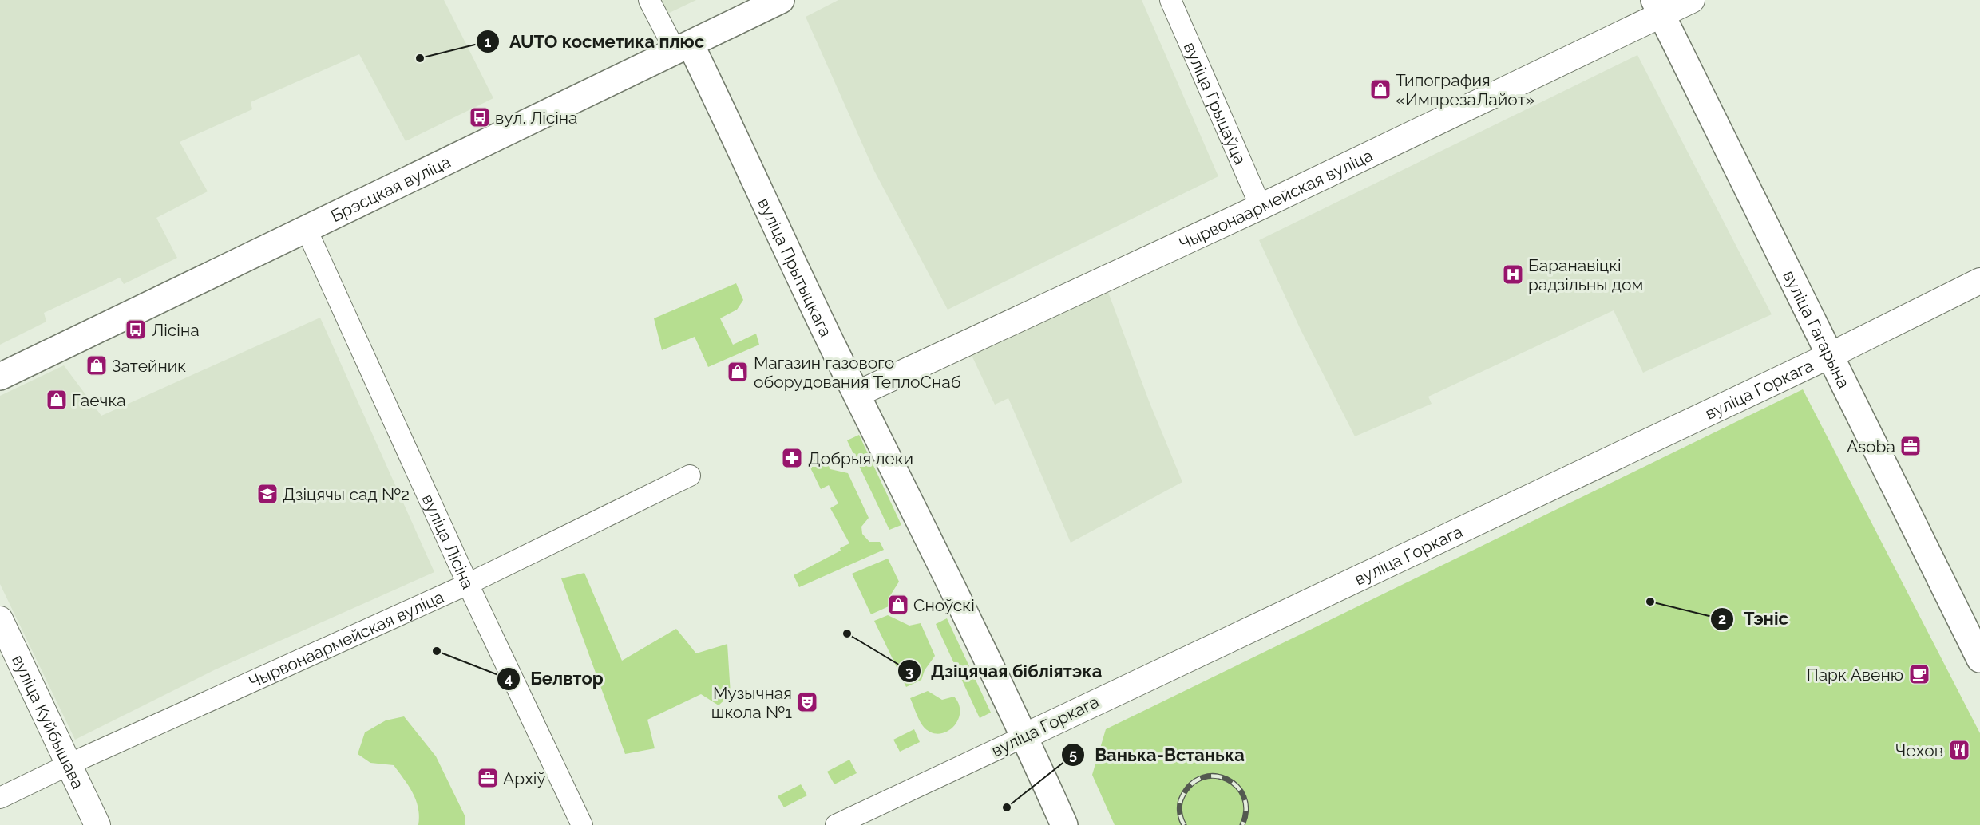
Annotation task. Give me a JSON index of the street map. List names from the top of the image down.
{
  "streets": {
    "main road": ["Брэсцкая вуліца", "вуліца Прытыцкага", "вуліца Гагарына"],
    "street": [
      "вуліца Грыцаўца",
      "Чырвонаармейская вуліца",
      "вуліца Горкага",
      "вуліца Лісіна",
      "вуліца Куйбышава"
    ]
  },
  "crossings": [
    ["вуліца Грыцаўца", "Чырвонаармейская вуліца"],
    ["Брэсцкая вуліца", "вуліца Прытыцкага"],
    ["Брэсцкая вуліца", "вуліца Лісіна"],
    ["Чырвонаармейская вуліца", "вуліца Прытыцкага"],
    ["Чырвонаармейская вуліца", "вуліца Гагарына"],
    ["Чырвонаармейская вуліца", "вуліца Лісіна"],
    ["Чырвонаармейская вуліца", "вуліца Куйбышава"],
    ["вуліца Прытыцкага", "вуліца Горкага"],
    ["вуліца Гагарына", "вуліца Горкага"]
  ],
  "places": {
    "other": [
      "AUTO косметика плюс",
      "Тэніс",
      "Дзіцячая бібліятэка",
      "Белвтор",
      "Ванька-Встанька"
    ],
    "shop": [
      "Типография «ИмпрезаЛайот»",
      "Затейник",
      "Магазин газового оборудования ТеплоСнаб",
      "Гаечка",
      "Сноўскі"
    ],
    "bus stop": ["вул. Лісіна", "Лісіна"],
    "hospital": ["Баранавіцкі радзільны дом"],
    "office": ["Asoba", "Архіў"],
    "pharmacy": ["Добрыя леки"],
    "school or university": ["Дзіцячы сад №2"],
    "cafe": ["Парк Авеню"],
    "theatre": ["Музычная школа №1"],
    "restaurant": ["Чехов"]
  }
}
